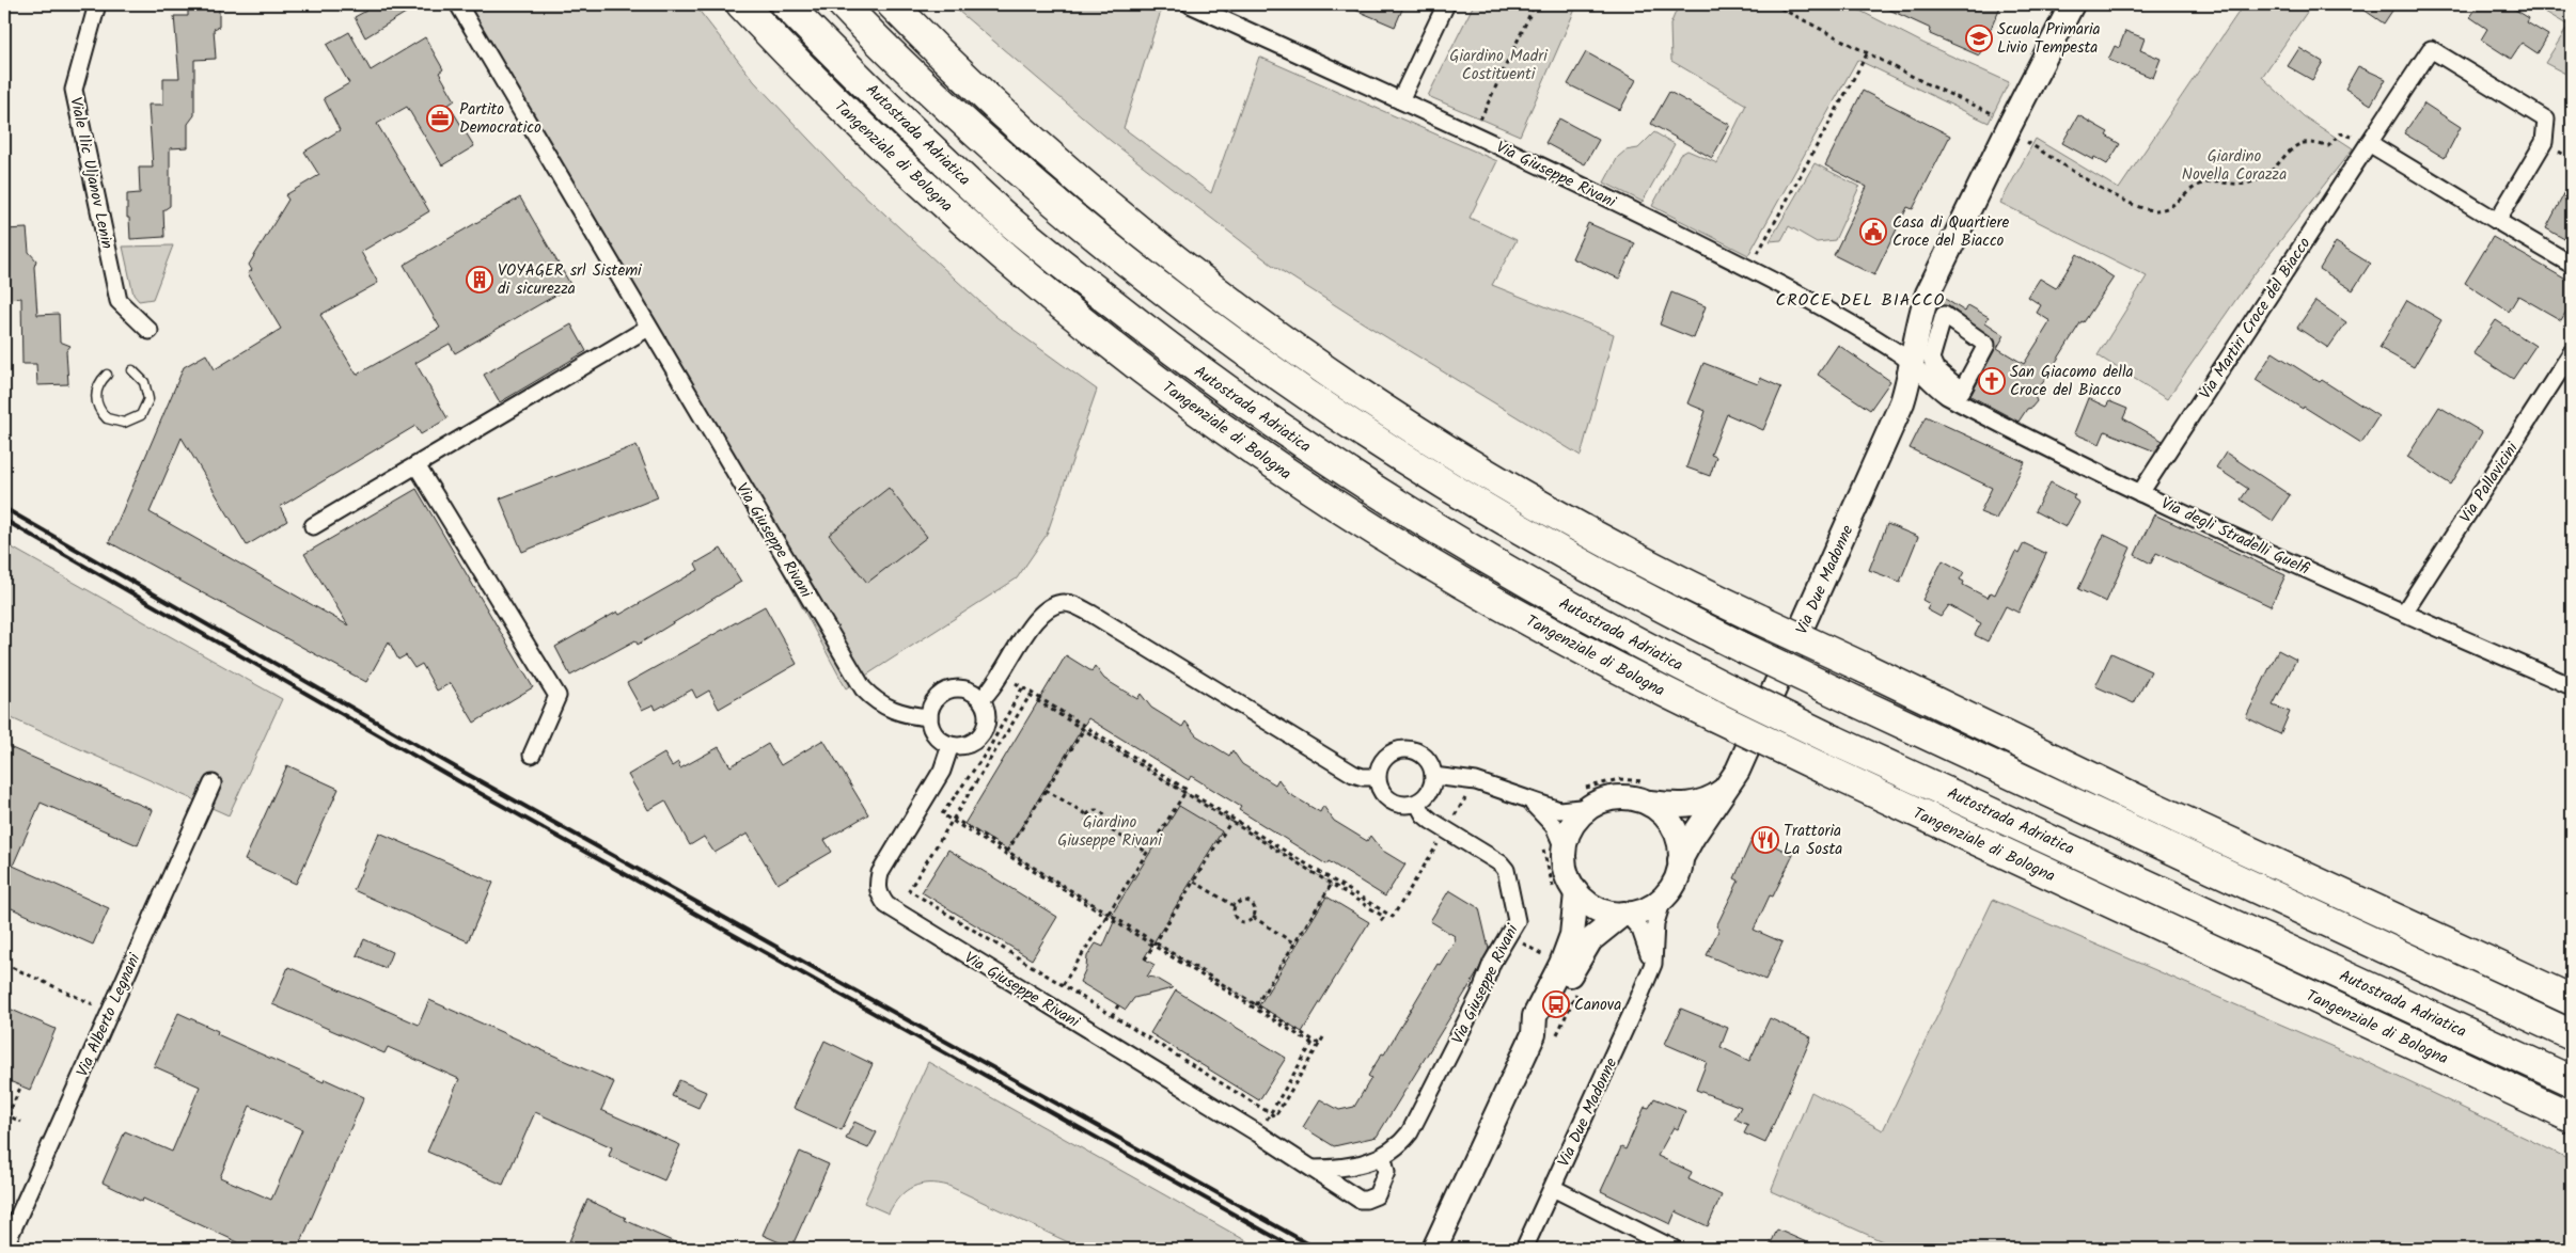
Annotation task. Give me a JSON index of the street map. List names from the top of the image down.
{
  "streets": {
    "highway": ["Autostrada Adriatica", "Tangenziale di Bologna"],
    "main road": ["Via Due Madonne"],
    "street": [
      "Viale Ilic Uljanov Lenin",
      "Via Giuseppe Rivani",
      "Via Martiri Croce del Biacco",
      "Via Pallavicini",
      "Via degli Stradelli Guelfi",
      "Via Alberto Legnani"
    ]
  },
  "crossings": [
    ["Via Giuseppe Rivani", "Via degli Stradelli Guelfi"],
    ["Via Giuseppe Rivani", "Via Due Madonne"],
    ["Via Martiri Croce del Biacco", "Via degli Stradelli Guelfi"],
    ["Via Pallavicini", "Via degli Stradelli Guelfi"],
    ["Via degli Stradelli Guelfi", "Via Due Madonne"]
  ],
  "districts": ["CROCE DEL BIACCO"],
  "parks": ["Giardino Madri Costituenti", "Giardino Novella Corazza", "Giardino Giuseppe Rivani"],
  "places": {
    "school or university": ["Scuola Primaria Livio Tempesta"],
    "office": ["Partito Democratico"],
    "public building": ["Casa di Quartiere Croce del Biacco"],
    "building": ["VOYAGER srl Sistemi di sicurezza"],
    "church": ["San Giacomo della Croce del Biacco"],
    "restaurant": ["Trattoria La Sosta"],
    "bus stop": ["Canova"]
  }
}
